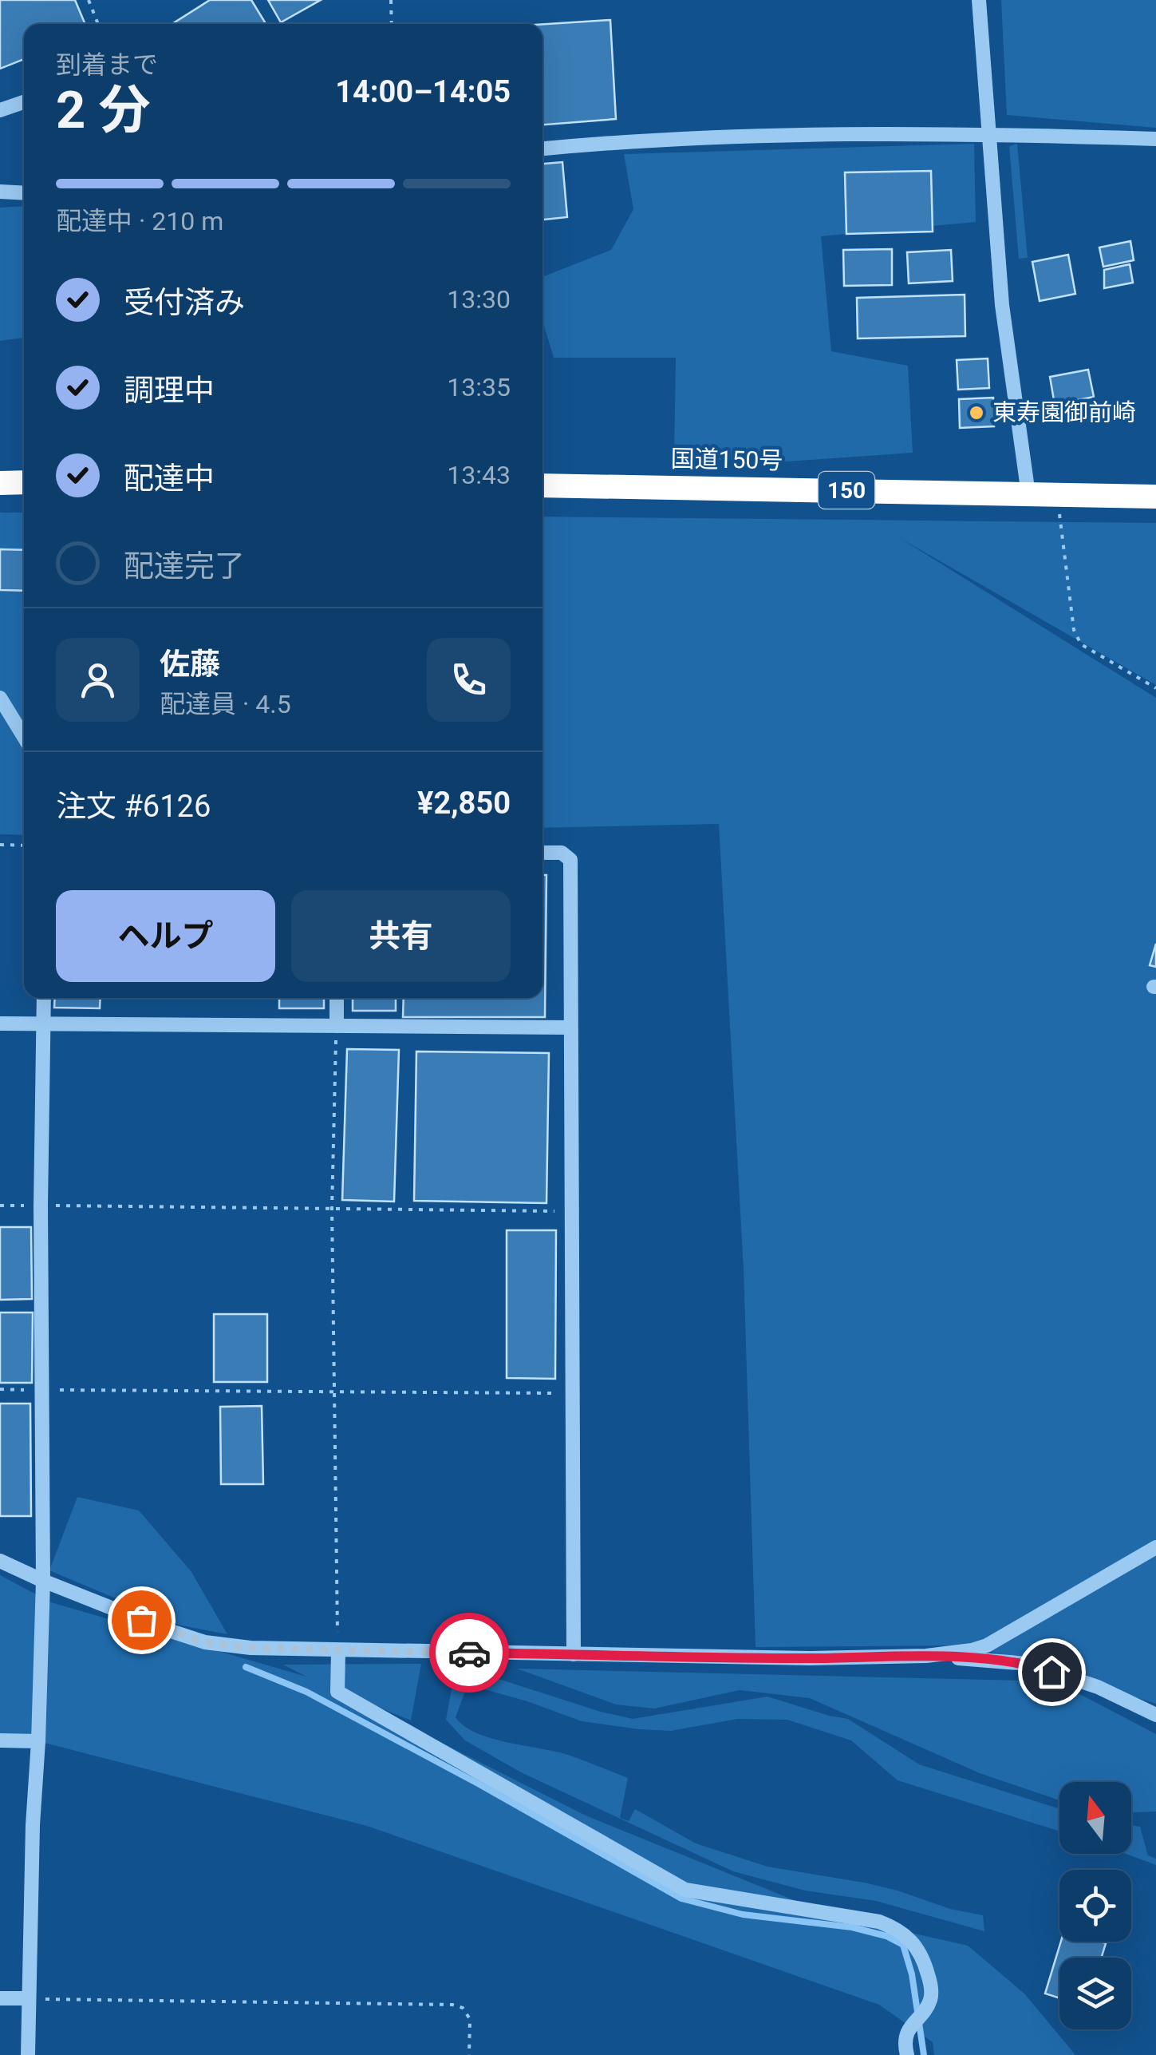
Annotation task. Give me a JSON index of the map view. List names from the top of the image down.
{
  "streets": {
    "highway": ["国道150号", "150"]
  },
  "places": ["東寿園御前崎"],
  "north": "top",
  "page": {
    "heading": ["2 分", "到着まで", "14:00–14:05"],
    "panel": [
      "佐藤",
      "配達員 · 4.5",
      "注文 #6126",
      "¥2,850"
    ],
    "bar": "配達中 · 210 m",
    "list": [
      ["受付済み", "13:30"],
      ["調理中", "13:35"],
      ["配達中", "13:43"],
      "配達完了"
    ],
    "buttons": ["ヘルプ", "共有"]
  }
}
